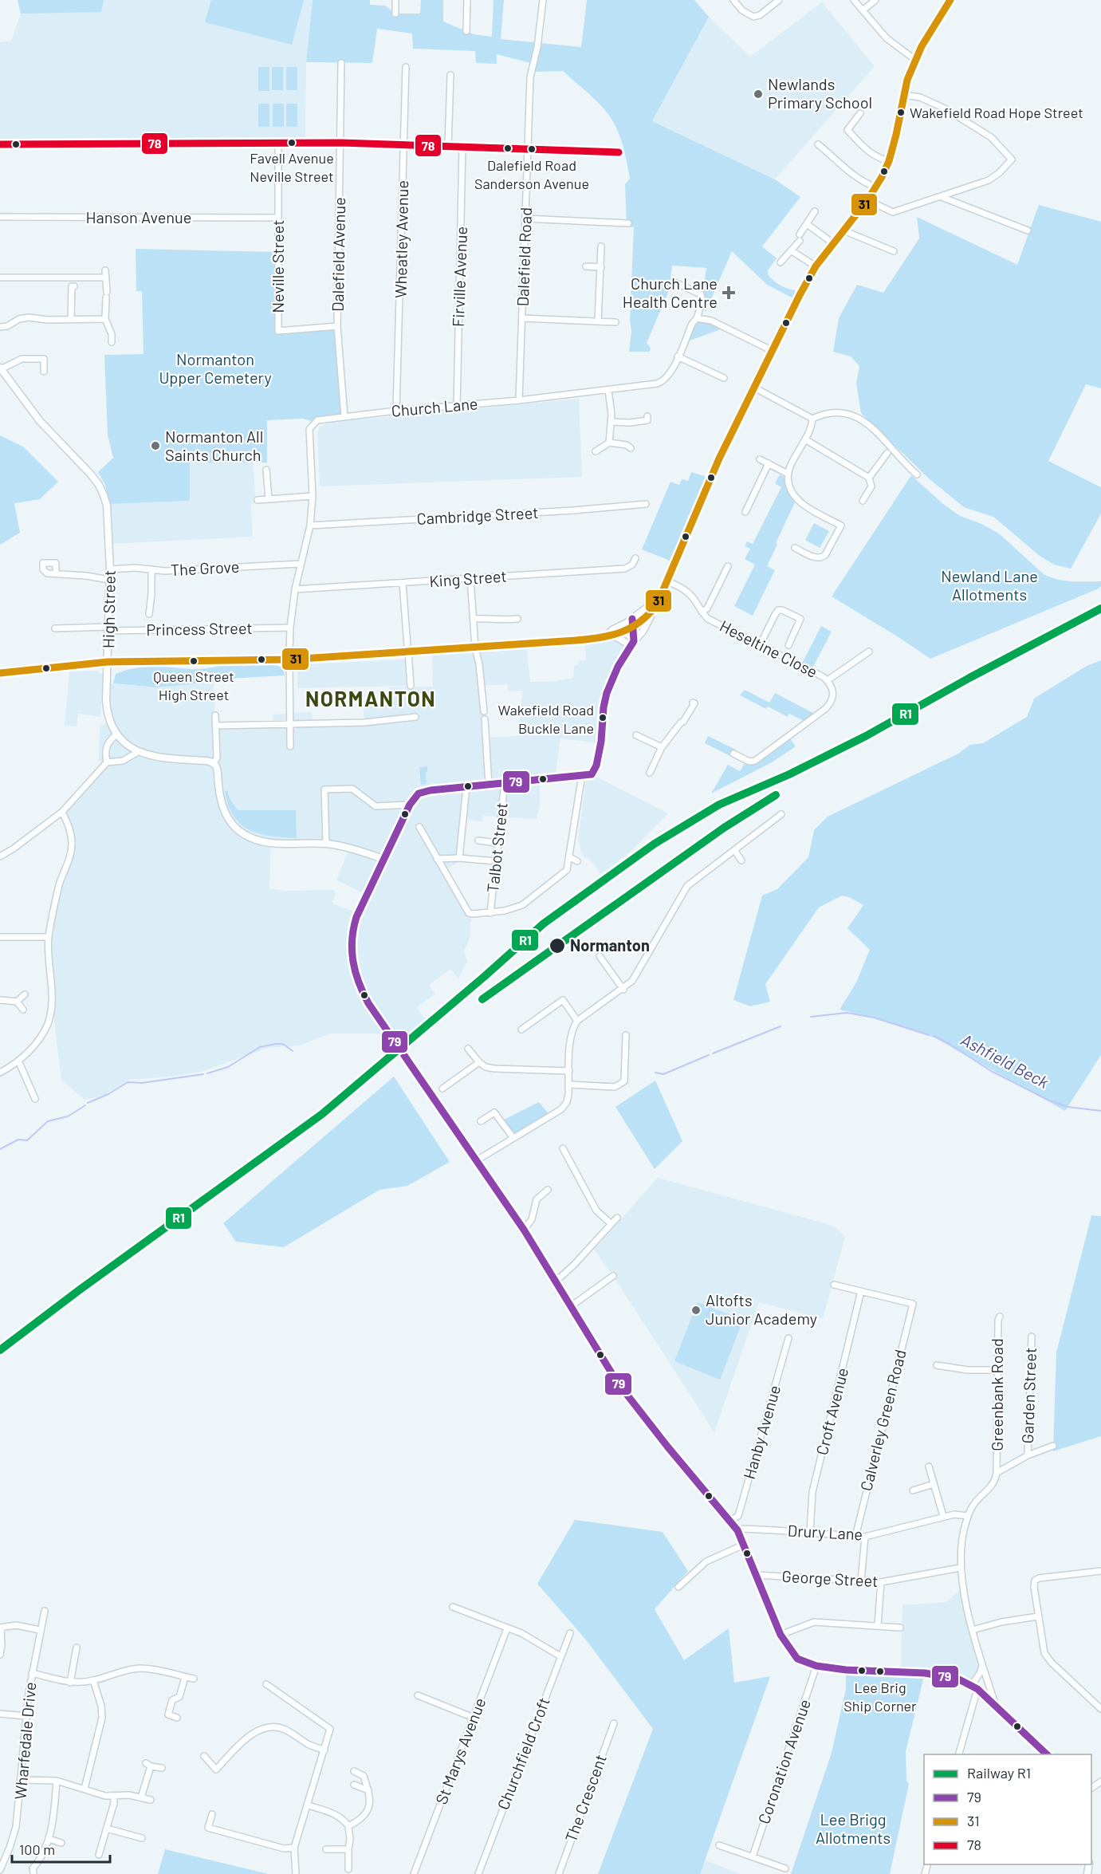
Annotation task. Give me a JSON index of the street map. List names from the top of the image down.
{
  "streets": {
    "street": [
      "Hanson Avenue",
      "Wheatley Avenue",
      "Dalefield Avenue",
      "Dalefield Road",
      "Neville Street",
      "Firville Avenue",
      "Church Lane",
      "Cambridge Street",
      "The Grove",
      "King Street",
      "High Street",
      "Princess Street",
      "Heseltine Close",
      "Talbot Street",
      "Greenbank Road",
      "Garden Street",
      "Croft Avenue",
      "Calverley Green Road",
      "Hanby Avenue",
      "Drury Lane",
      "George Street",
      "Wharfedale Drive",
      "St Marys Avenue",
      "Churchfield Croft",
      "Coronation Avenue",
      "The Crescent"
    ]
  },
  "crossings": [
    ["Hanson Avenue", "Neville Street"],
    ["Wheatley Avenue", "Church Lane"],
    ["Dalefield Avenue", "Neville Street"],
    ["Dalefield Avenue", "Church Lane"],
    ["Dalefield Road", "Church Lane"],
    ["Firville Avenue", "Church Lane"],
    ["Church Lane", "Cambridge Street"],
    ["Church Lane", "The Grove"],
    ["Church Lane", "King Street"],
    ["Church Lane", "Princess Street"],
    ["The Grove", "High Street"],
    ["High Street", "Princess Street"],
    ["Croft Avenue", "Calverley Green Road"],
    ["Croft Avenue", "Drury Lane"],
    ["Calverley Green Road", "Drury Lane"]
  ],
  "districts": ["NORMANTON"],
  "water": ["Ashfield Beck"],
  "parks": ["Normanton Upper Cemetery", "Newland Lane Allotments", "Lee Brigg Allotments"],
  "places": {
    "other": [
      "Newlands Primary School",
      "Wakefield Road Hope Street",
      "Favell Avenue Neville Street",
      "Dalefield Road Sanderson Avenue",
      "Normanton All Saints Church",
      "Queen Street High Street",
      "Wakefield Road Buckle Lane",
      "Normanton",
      "Altofts Junior Academy",
      "Lee Brig Ship Corner"
    ],
    "health": ["Church Lane Health Centre"]
  },
  "lines": [
    "transit line 31",
    "transit line 78",
    "rail line R1",
    "transit line 79"
  ],
  "legend": [
    "Railway R1",
    "79",
    "31",
    "78"
  ],
  "scale_bar": "100 m"
}
